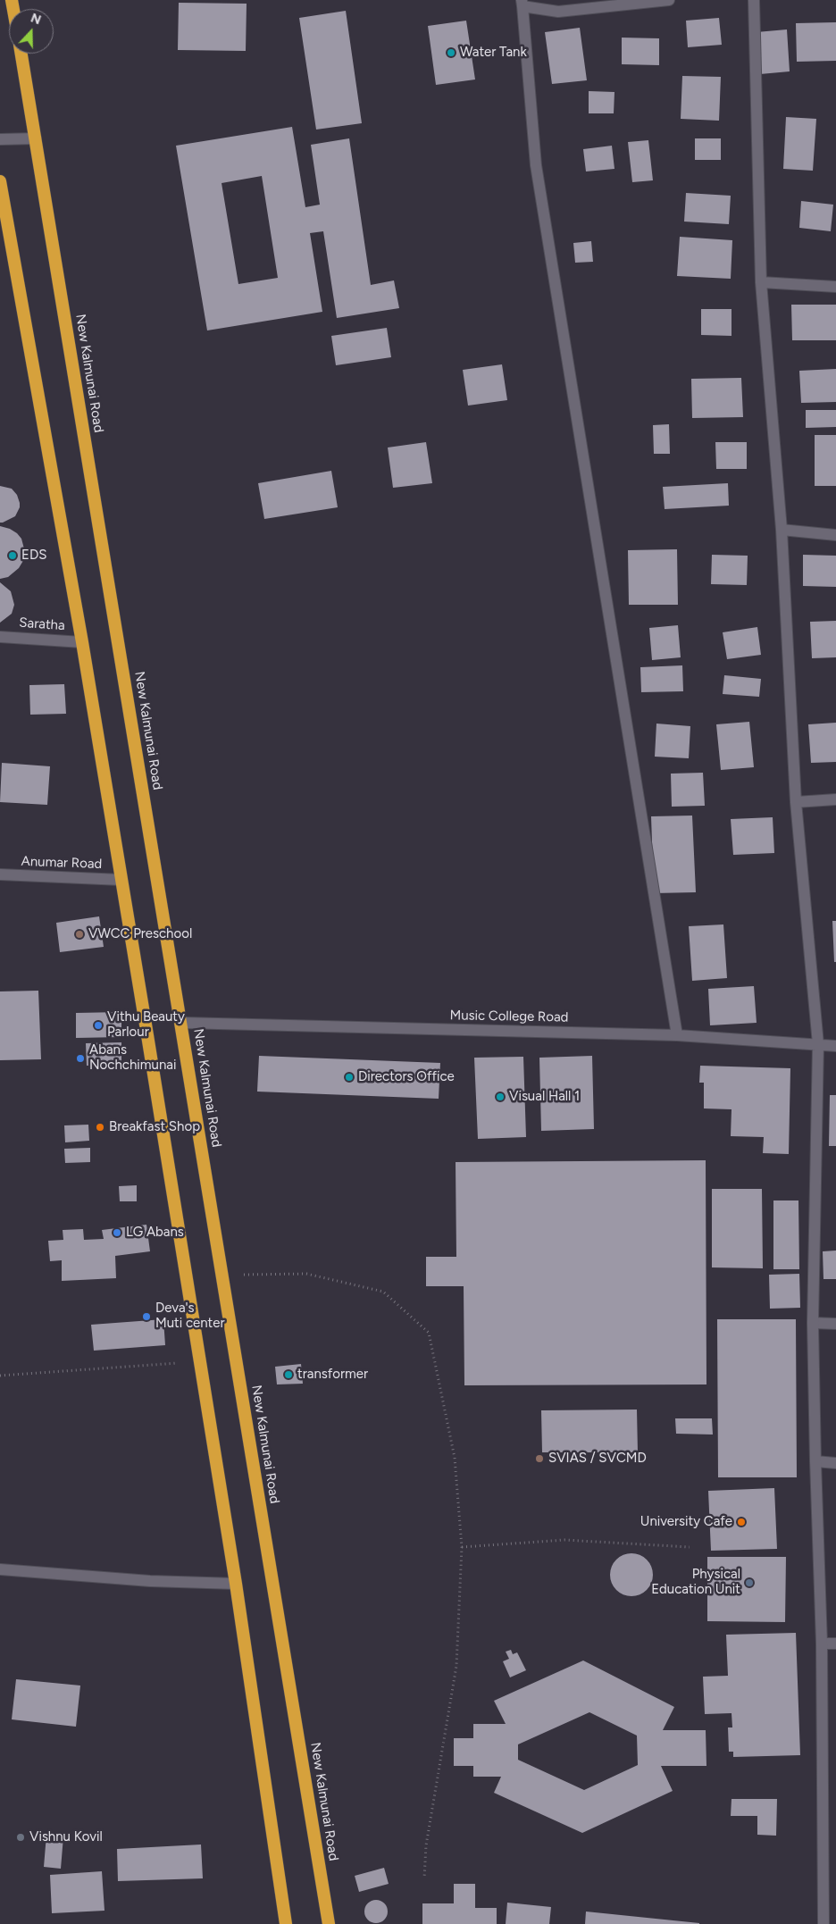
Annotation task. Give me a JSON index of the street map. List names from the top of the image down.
{
  "streets": {
    "highway": ["New Kalmunai Road"],
    "street": ["Saratha", "Anumar Road", "Music College Road"]
  },
  "crossings": [
    ["New Kalmunai Road", "Music College Road"]
  ],
  "places": [
    "Water Tank",
    "EDS",
    "VWCC Preschool",
    "Vithu Beauty Parlour",
    "Abans Nochchimunai",
    "Directors Office",
    "Visual Hall 1",
    "Breakfast Shop",
    "LG Abans",
    "Deva's Muti center",
    "transformer",
    "SVIAS / SVCMD",
    "University Cafe",
    "Physical Education Unit",
    "Vishnu Kovil"
  ],
  "north": "top"
}
